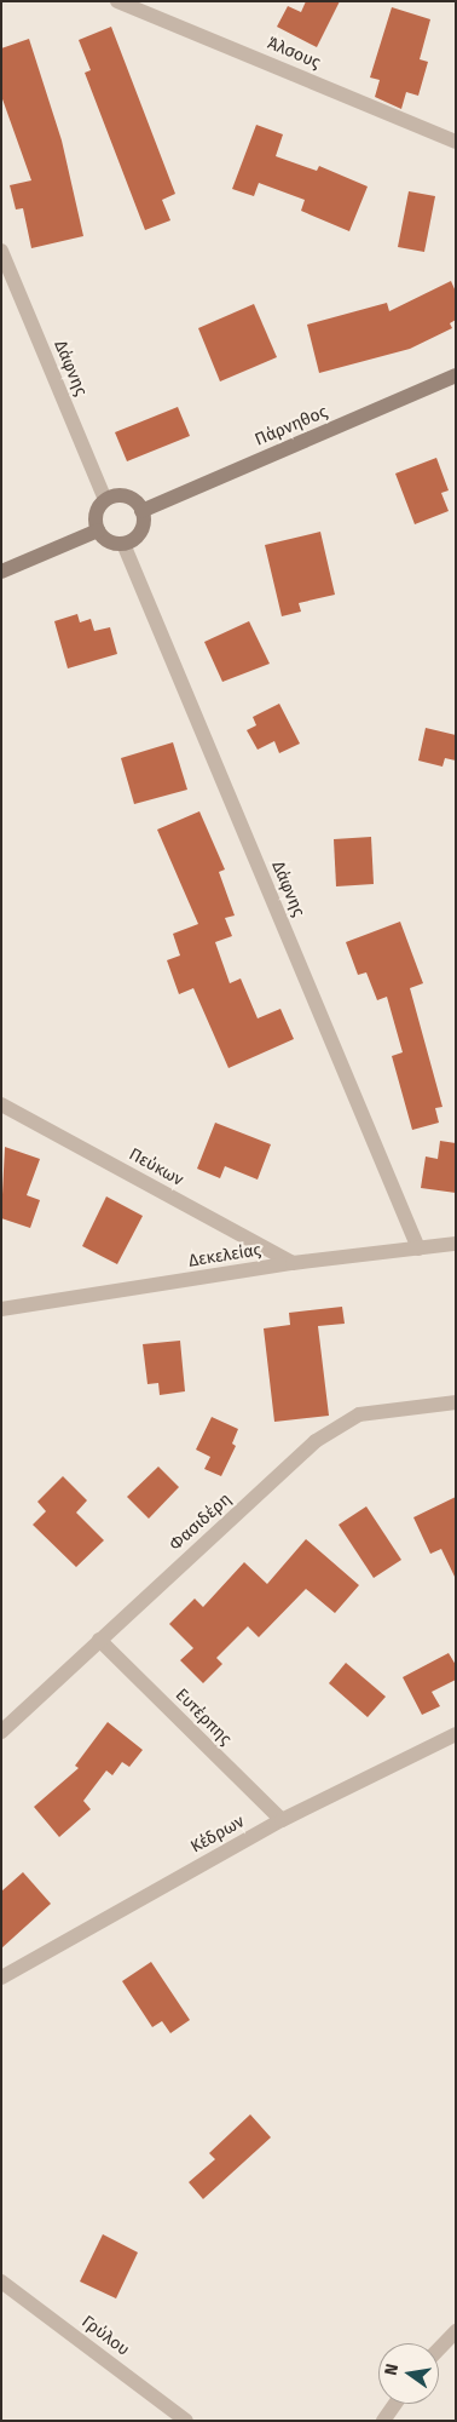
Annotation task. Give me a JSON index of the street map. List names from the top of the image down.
{
  "streets": {
    "street": [
      "Άλσους",
      "Δάφνης",
      "Πάρνηθος",
      "Πεύκων",
      "Δεκελείας",
      "Φασιδέρη",
      "Ευτέρπης",
      "Κέδρων",
      "Γρύλου"
    ]
  },
  "crossings": [
    ["Δάφνης", "Πάρνηθος"],
    ["Δάφνης", "Δεκελείας"],
    ["Πεύκων", "Δεκελείας"],
    ["Φασιδέρη", "Ευτέρπης"],
    ["Ευτέρπης", "Κέδρων"]
  ],
  "north": "left"
}
